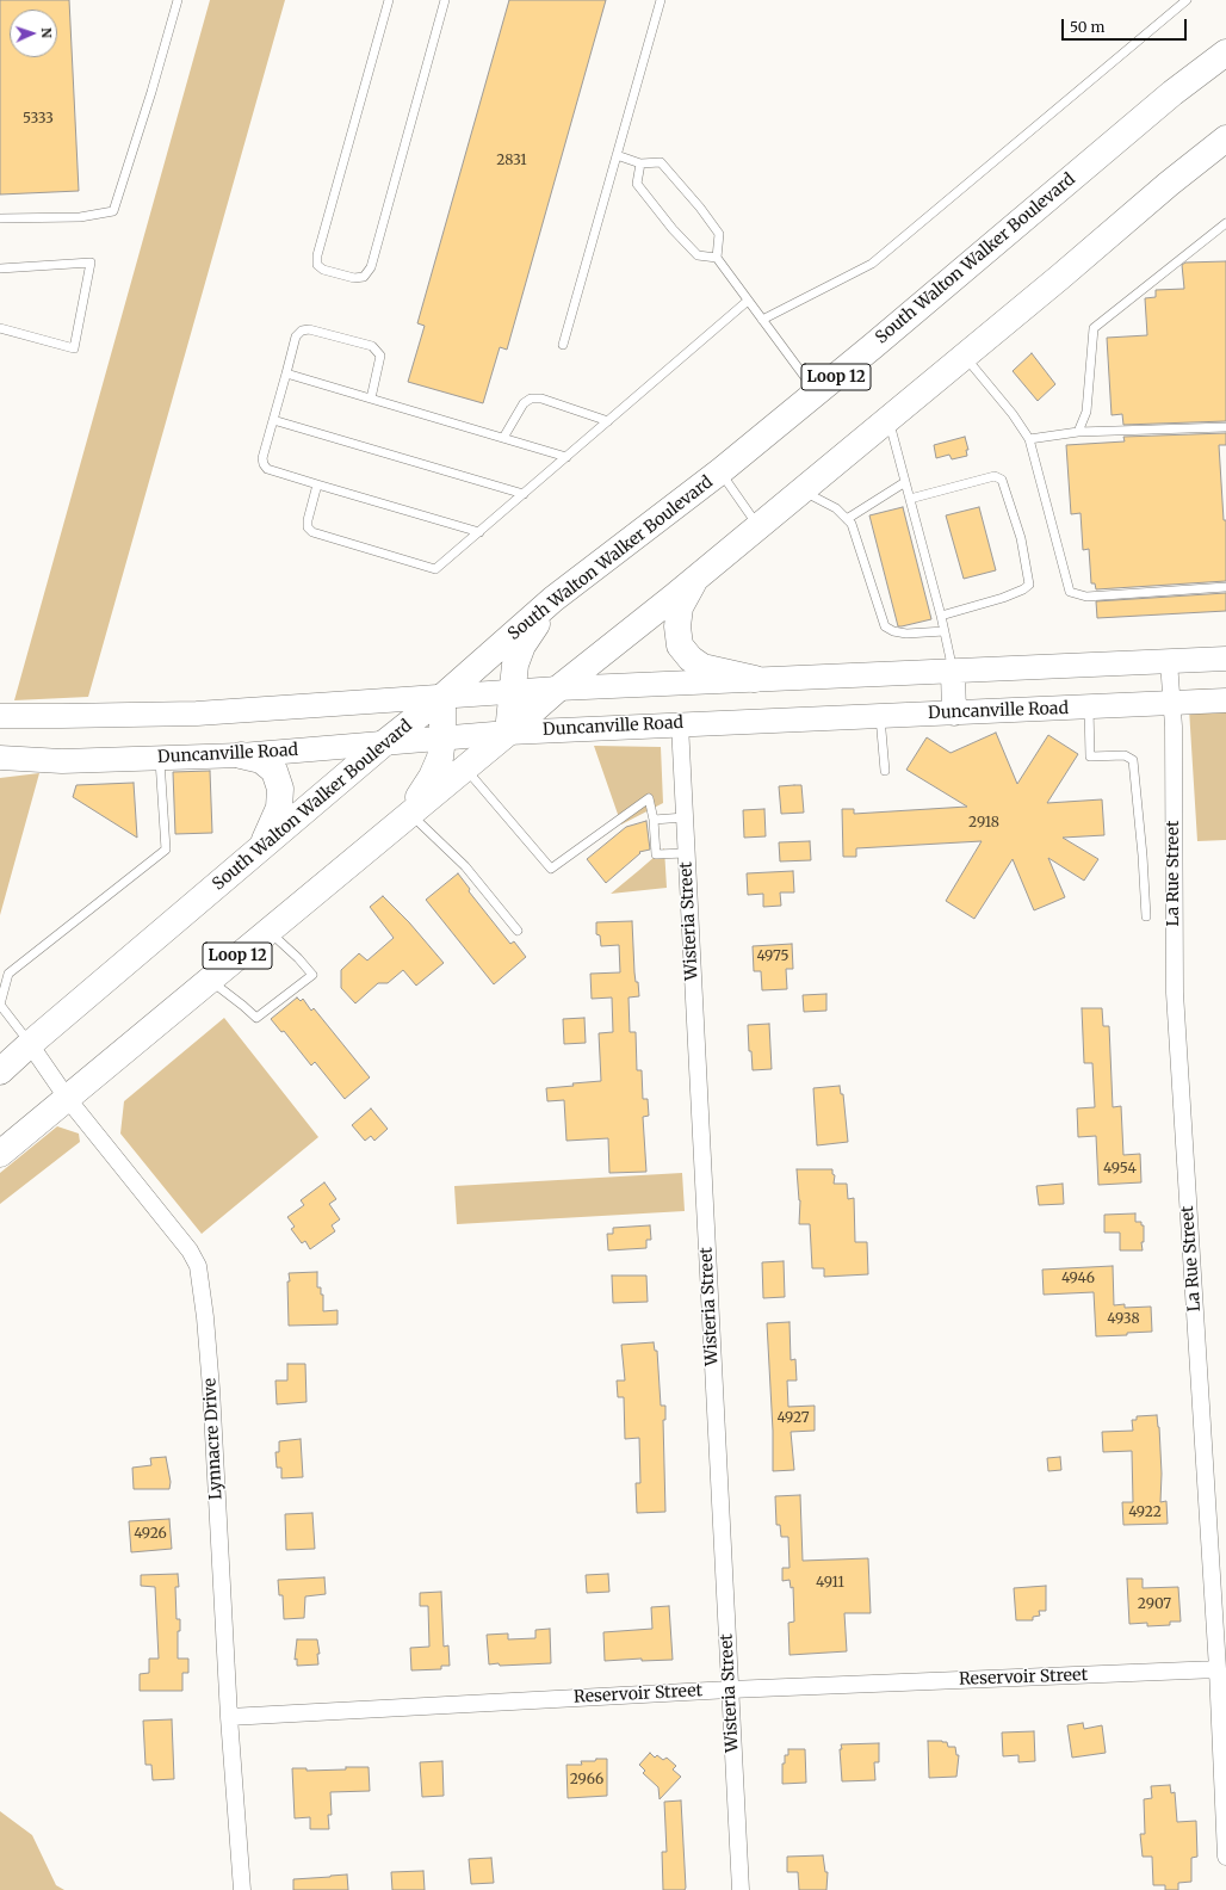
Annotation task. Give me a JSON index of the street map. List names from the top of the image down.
{
  "streets": {
    "main road": ["South Walton Walker Boulevard", "Loop 12", "Duncanville Road"],
    "street": [
      "La Rue Street",
      "Wisteria Street",
      "Lynnacre Drive",
      "Reservoir Street"
    ]
  },
  "crossings": [
    ["South Walton Walker Boulevard", "Duncanville Road"],
    ["South Walton Walker Boulevard", "Lynnacre Drive"],
    ["Loop 12", "Duncanville Road"],
    ["Loop 12", "Lynnacre Drive"],
    ["Duncanville Road", "La Rue Street"],
    ["Duncanville Road", "Wisteria Street"],
    ["La Rue Street", "Reservoir Street"],
    ["Wisteria Street", "Reservoir Street"],
    ["Lynnacre Drive", "Reservoir Street"]
  ],
  "house_numbers": [
    "5333",
    "2831",
    "2918",
    "4975",
    "4954",
    "4946",
    "4938",
    "4927",
    "4922",
    "4926",
    "4911",
    "2907",
    "2966"
  ],
  "scale_bar": "50 m",
  "north": "right"
}
